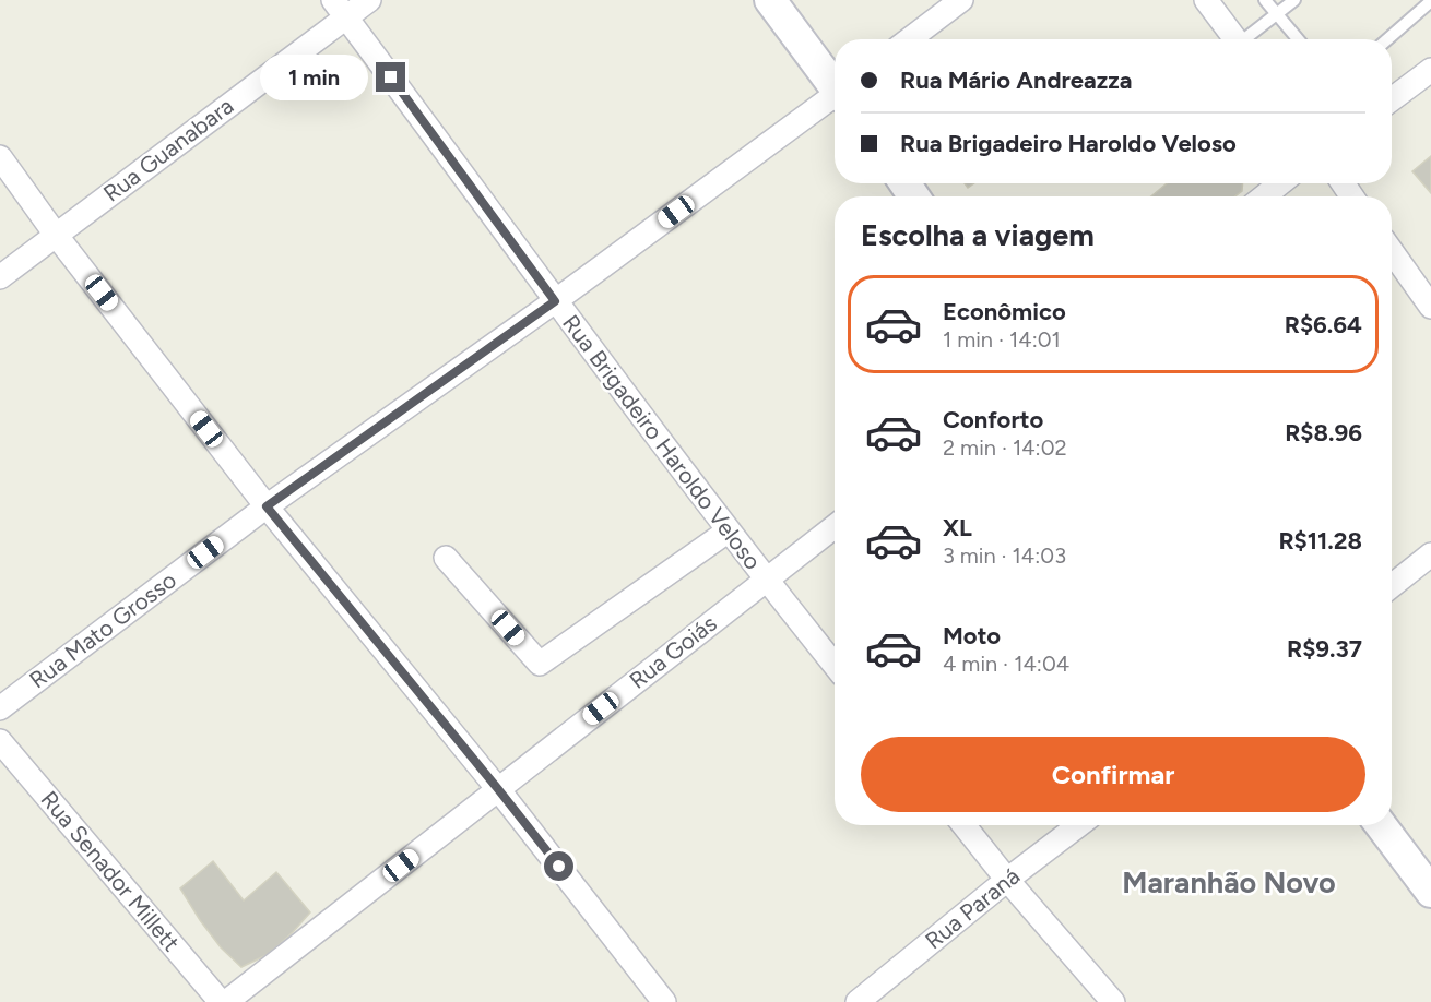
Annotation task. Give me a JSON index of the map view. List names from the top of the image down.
{
  "streets": {
    "street": [
      "Rua Guanabara",
      "Rua Brigadeiro Haroldo Veloso",
      "Rua Mato Grosso",
      "Rua Goiás",
      "Rua Senador Millett",
      "Rua Paraná"
    ]
  },
  "crossings": [
    ["Rua Guanabara", "Rua Brigadeiro Haroldo Veloso"],
    ["Rua Brigadeiro Haroldo Veloso", "Rua Mato Grosso"],
    ["Rua Brigadeiro Haroldo Veloso", "Rua Goiás"]
  ],
  "districts": ["Maranhão Novo"],
  "page": {
    "banner": ["Rua Mário Andreazza", "Rua Brigadeiro Haroldo Veloso"],
    "bubble": "1 min",
    "heading": "Escolha a viagem",
    "list": [
      {
        "name": "Econômico",
        "note": "1 min · 14:01",
        "value": "R$6.64"
      },
      {
        "name": "Conforto",
        "note": "2 min · 14:02",
        "value": "R$8.96"
      },
      {
        "name": "XL",
        "note": "3 min · 14:03",
        "value": "R$11.28"
      },
      {
        "name": "Moto",
        "note": "4 min · 14:04",
        "value": "R$9.37"
      }
    ],
    "buttons": "Confirmar"
  }
}
